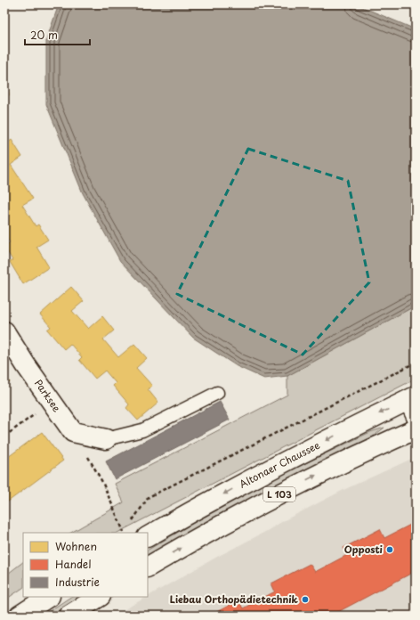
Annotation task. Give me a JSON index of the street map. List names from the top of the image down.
{
  "streets": {
    "main road": ["Parksee", "Altonaer Chaussee", "L 103"]
  },
  "places": ["Opposti", "Liebau Orthopädietechnik"],
  "legend": ["Wohnen", "Handel", "Industrie"],
  "scale_bar": "20 m"
}
